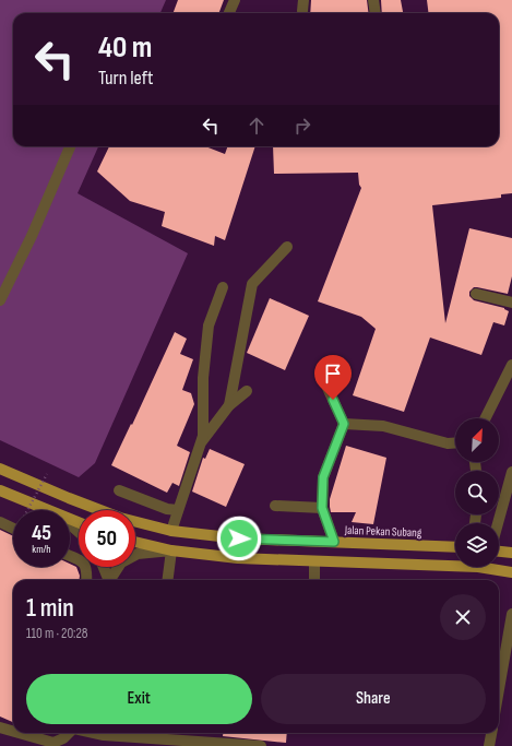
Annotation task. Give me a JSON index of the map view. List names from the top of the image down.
{
  "streets": {
    "main road": ["Jalan Pekan Subang"]
  },
  "north": "top right",
  "page": {
    "turn": ["40 m", "Turn left"],
    "speed": "45 km/h",
    "limit": "50",
    "heading": ["1 min", "110 m · 20:28"],
    "buttons": ["Exit", "Share"]
  }
}
